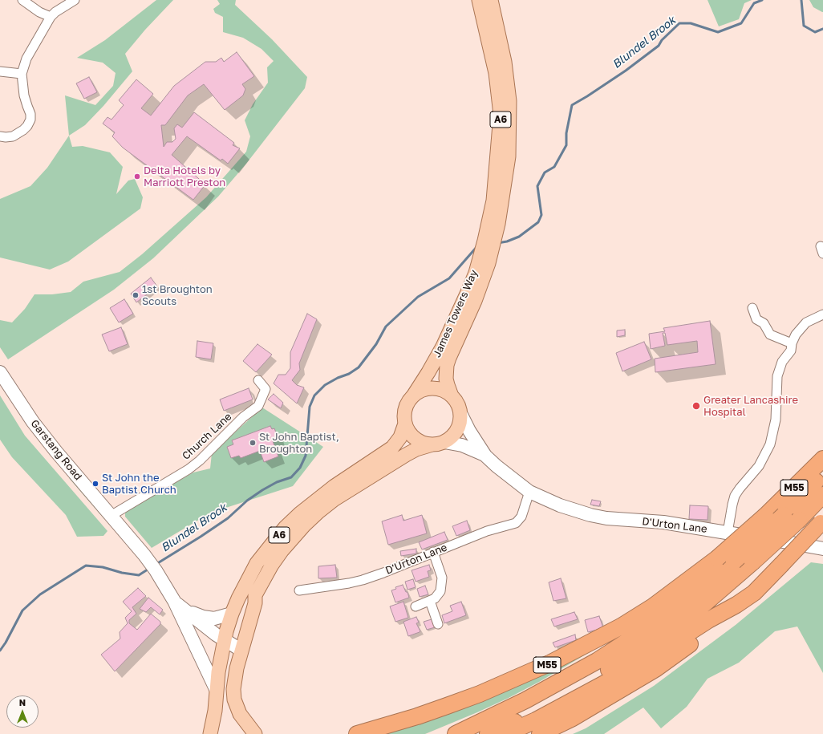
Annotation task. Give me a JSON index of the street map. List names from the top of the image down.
{
  "streets": {
    "highway": ["M55"],
    "main road": ["A6", "James Towers Way", "Garstang Road"],
    "street": ["Church Lane", "D'Urton Lane"]
  },
  "crossings": [
    ["A6", "James Towers Way"],
    ["A6", "Garstang Road"],
    ["A6", "D'Urton Lane"],
    ["James Towers Way", "D'Urton Lane"],
    ["Church Lane", "Garstang Road"]
  ],
  "water": ["Blundel Brook"],
  "places": [
    "Delta Hotels by Marriott Preston",
    "1st Broughton Scouts",
    "Greater Lancashire Hospital",
    "St John Baptist, Broughton",
    "St John the Baptist Church"
  ],
  "north": "top"
}
